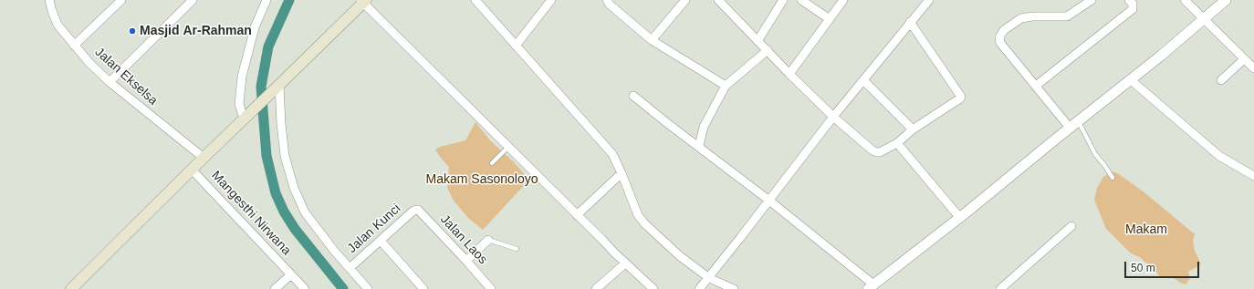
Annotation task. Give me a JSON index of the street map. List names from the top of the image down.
{
  "streets": {
    "street": [
      "Jalan Ekselsa",
      "Mangesthi Nirwana",
      "Jalan Kunci",
      "Jalan Laos"
    ]
  },
  "crossings": [
    ["Jalan Kunci", "Jalan Laos"]
  ],
  "parks": ["Makam Sasonoloyo", "Makam"],
  "places": ["Masjid Ar-Rahman"],
  "scale_bar": "50 m"
}
